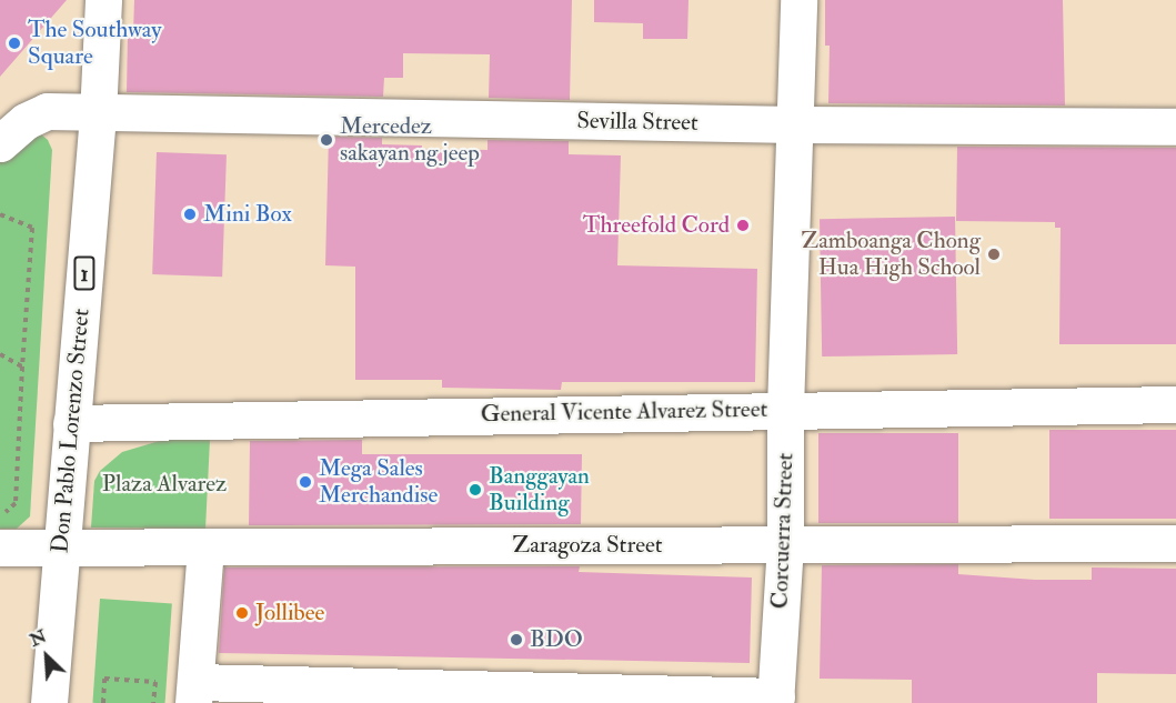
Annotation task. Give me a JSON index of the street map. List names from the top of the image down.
{
  "streets": {
    "street": [
      "Sevilla Street",
      "1",
      "General Vicente Alvarez Street",
      "Don Pablo Lorenzo Street",
      "Corcuerra Street",
      "Zaragoza Street"
    ]
  },
  "crossings": [
    ["Sevilla Street", "Don Pablo Lorenzo Street"],
    ["Sevilla Street", "Corcuerra Street"],
    ["General Vicente Alvarez Street", "Don Pablo Lorenzo Street"],
    ["General Vicente Alvarez Street", "Corcuerra Street"],
    ["Don Pablo Lorenzo Street", "Zaragoza Street"],
    ["Corcuerra Street", "Zaragoza Street"]
  ],
  "parks": ["Plaza Alvarez"],
  "places": [
    "The Southway Square",
    "Mercedez sakayan ng jeep",
    "Mini Box",
    "Threefold Cord",
    "Zamboanga Chong Hua High School",
    "Mega Sales Merchandise",
    "Banggayan Building",
    "Jollibee",
    "BDO"
  ],
  "north": "top left"
}
